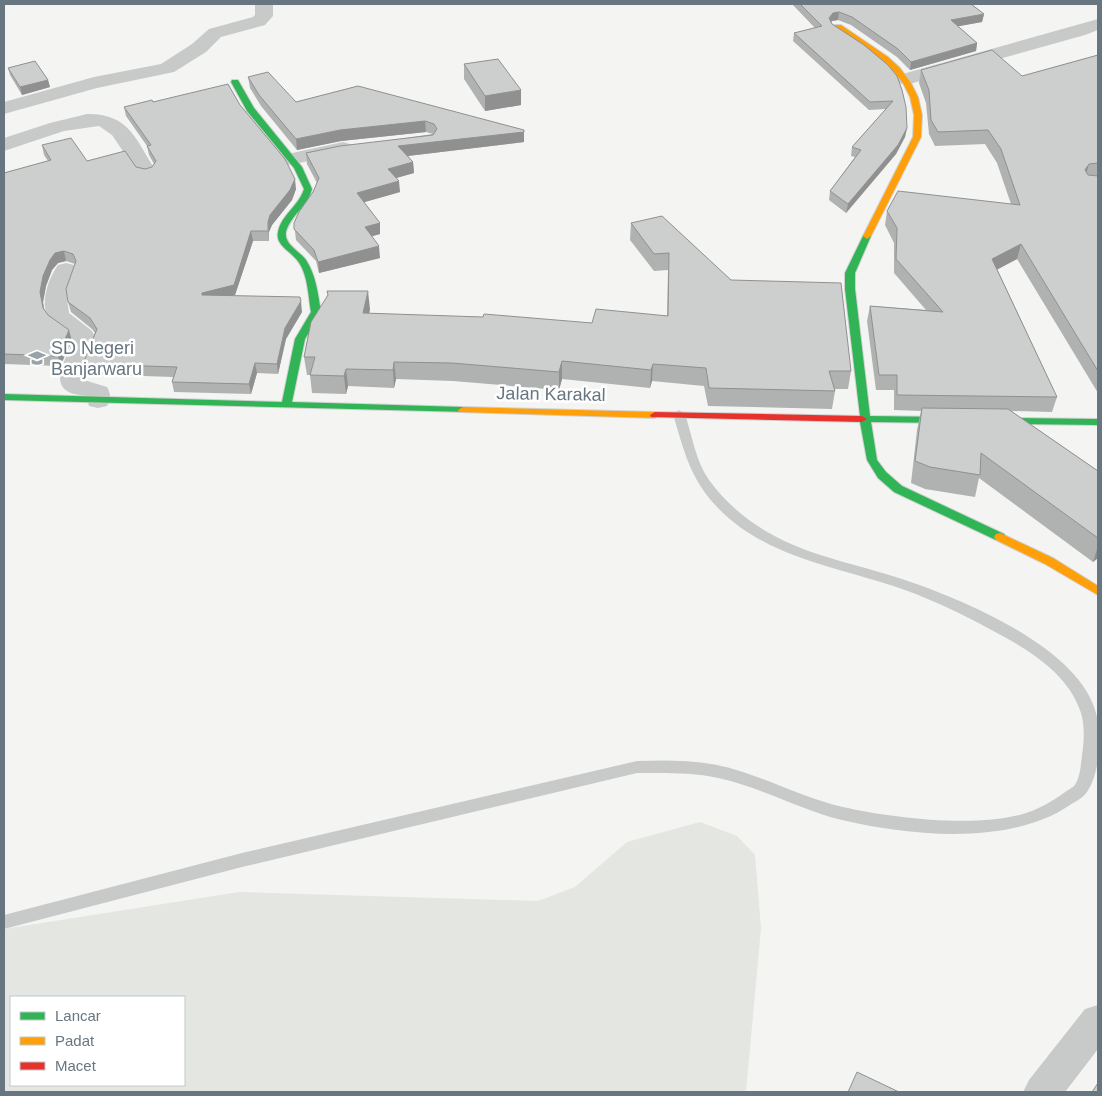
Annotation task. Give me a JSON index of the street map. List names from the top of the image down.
{
  "streets": {
    "street": ["Jalan Karakal"]
  },
  "places": {
    "school or university": ["SD Negeri Banjarwaru"]
  },
  "legend": ["Lancar", "Padat", "Macet"]
}
